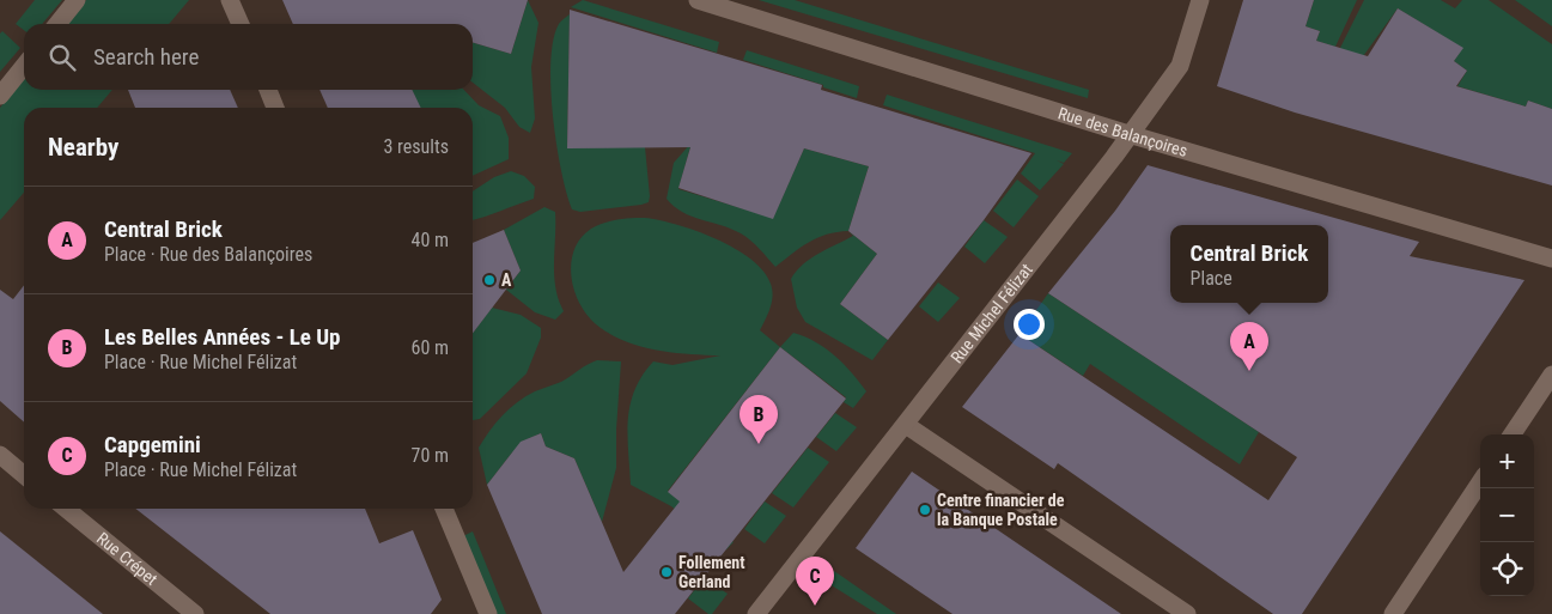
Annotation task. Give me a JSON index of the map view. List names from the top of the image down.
{
  "streets": {
    "street": ["Rue des Balançoires", "Rue Michel Félizat", "Rue Crépet"]
  },
  "crossings": [
    ["Rue des Balançoires", "Rue Michel Félizat"]
  ],
  "places": ["A", "Centre financier de la Banque Postale", "Follement Gerland"],
  "page": {
    "search": "Search here",
    "heading": ["Nearby", "3 results"],
    "list": [
      {
        "mark": "A",
        "name": "Central Brick",
        "note": "Place · Rue des Balançoires",
        "value": "40 m"
      },
      {
        "mark": "B",
        "name": "Les Belles Années - Le Up",
        "note": "Place · Rue Michel Félizat",
        "value": "60 m"
      },
      {
        "mark": "C",
        "name": "Capgemini",
        "note": "Place · Rue Michel Félizat",
        "value": "70 m"
      }
    ],
    "popup": ["Central Brick", "Place"],
    "pins": ["A", "B", "C"],
    "map_buttons": ["+", "−"]
  }
}
